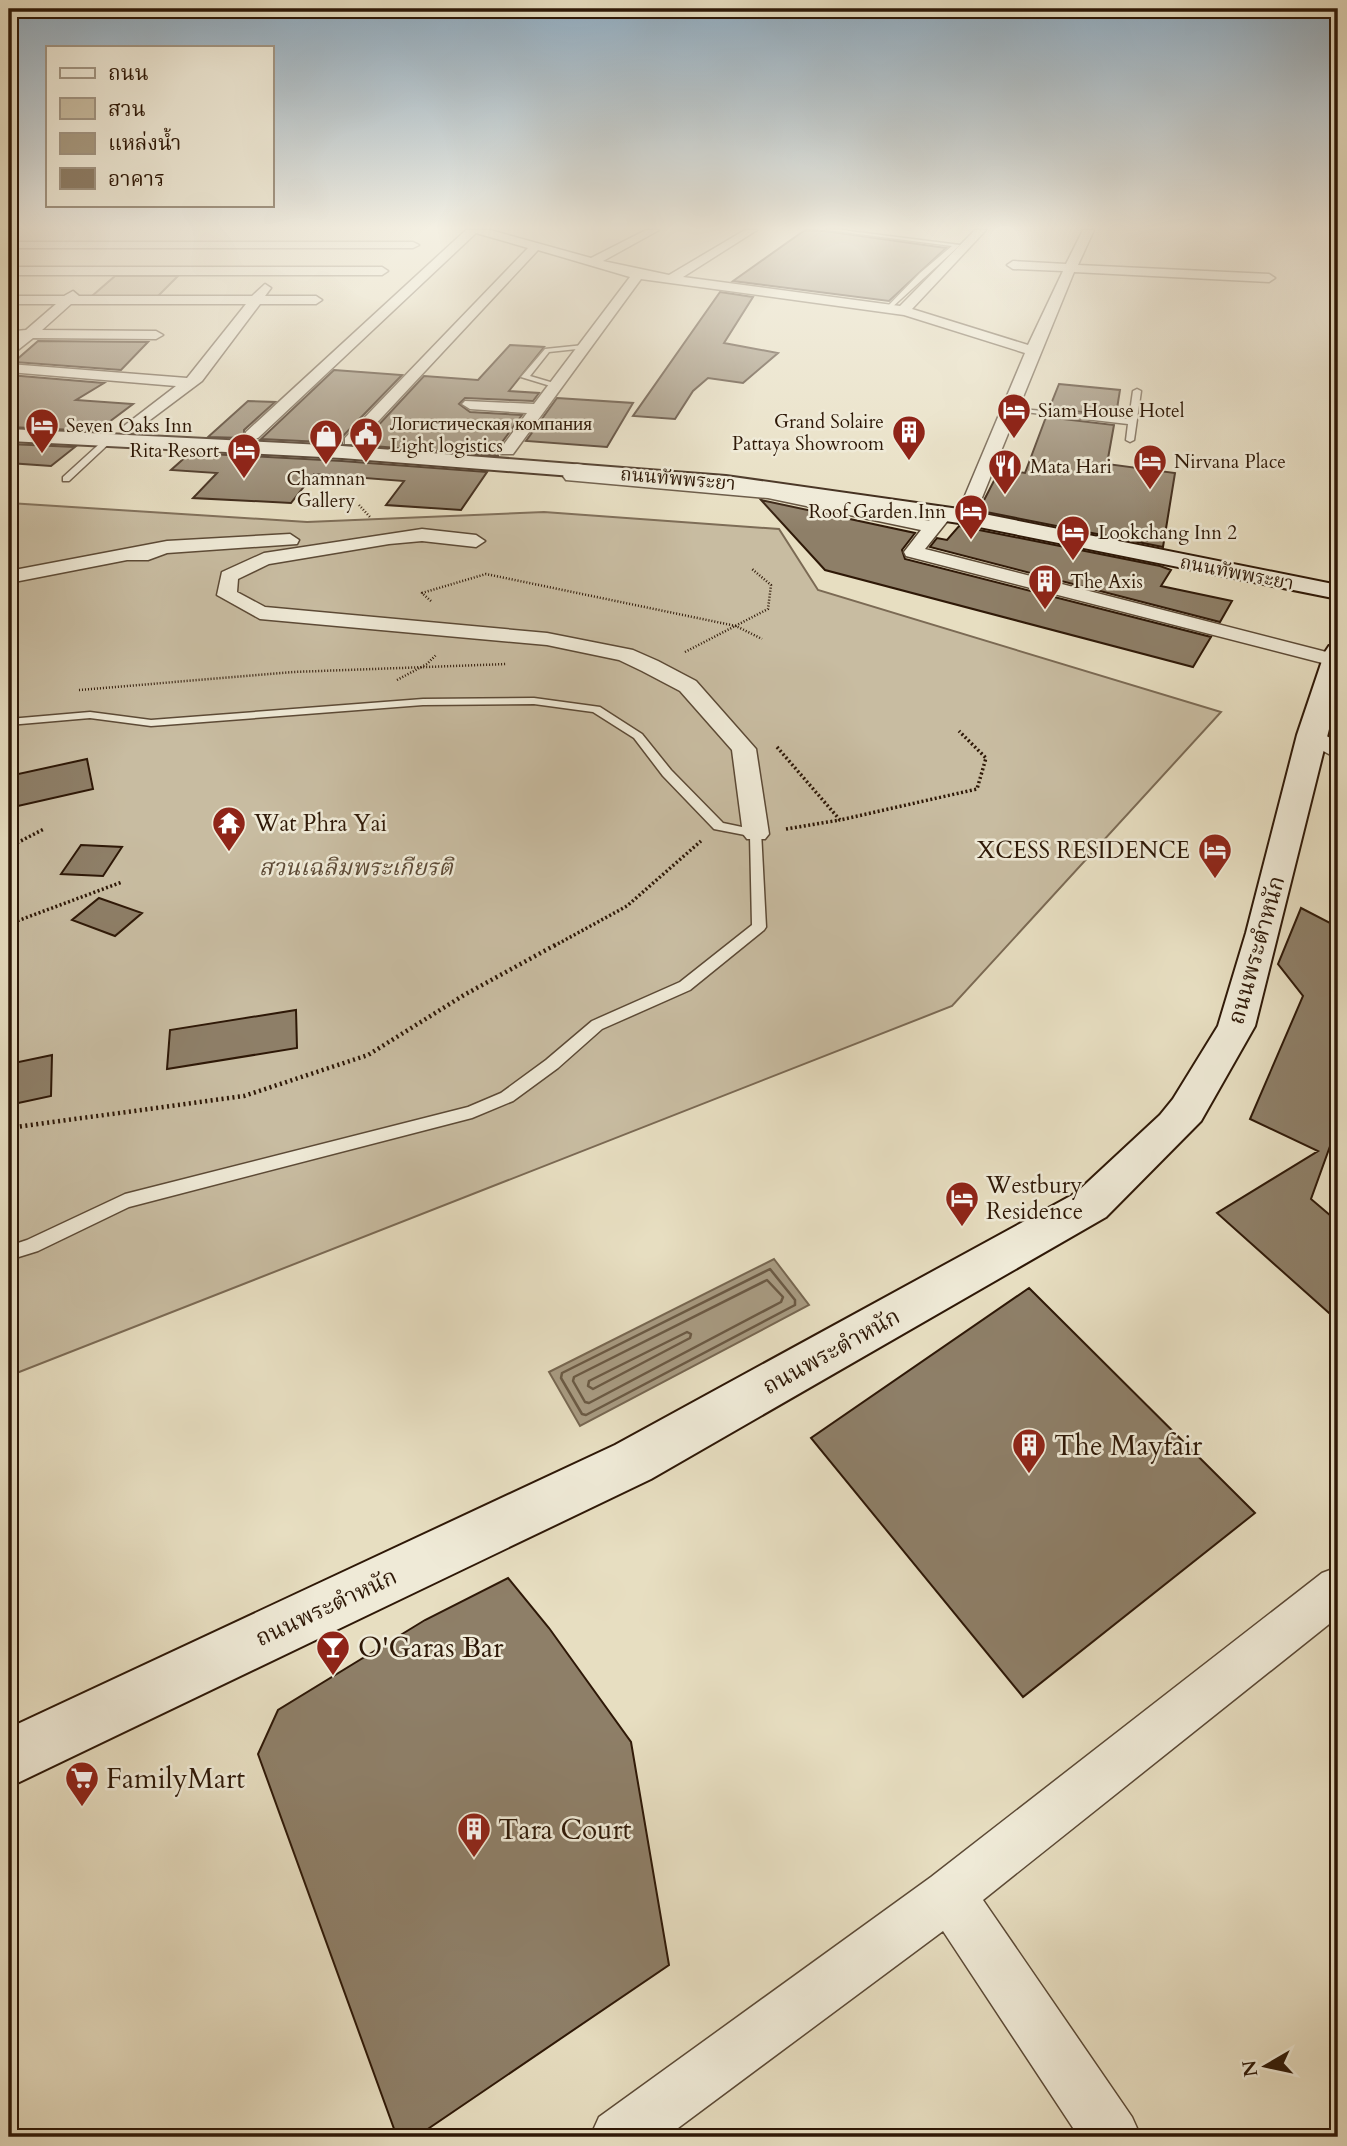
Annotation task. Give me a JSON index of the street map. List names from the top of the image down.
{
  "streets": {
    "main road": ["ถนนทัพพระยา", "ถนนพระตำหนัก"]
  },
  "parks": ["สวนเฉลิมพระเกียรติ"],
  "places": {
    "hotel": [
      "Siam House Hotel",
      "Seven Oaks Inn",
      "Rita Resort",
      "Nirvana Place",
      "Roof Garden Inn",
      "Lookchang Inn 2",
      "XCESS RESIDENCE",
      "Westbury Residence"
    ],
    "building": [
      "Grand Solaire Pattaya Showroom",
      "The Axis",
      "The Mayfair",
      "Tara Court"
    ],
    "public building": ["Логистическая компания Light logistics"],
    "shop": ["Chamnan Gallery"],
    "restaurant": ["Mata Hari"],
    "temple": ["Wat Phra Yai"],
    "bar": ["O'Garas Bar"],
    "supermarket": ["FamilyMart"]
  },
  "legend": [
    "ถนน",
    "สวน",
    "แหล่งน้ำ",
    "อาคาร"
  ],
  "north": "left"
}
